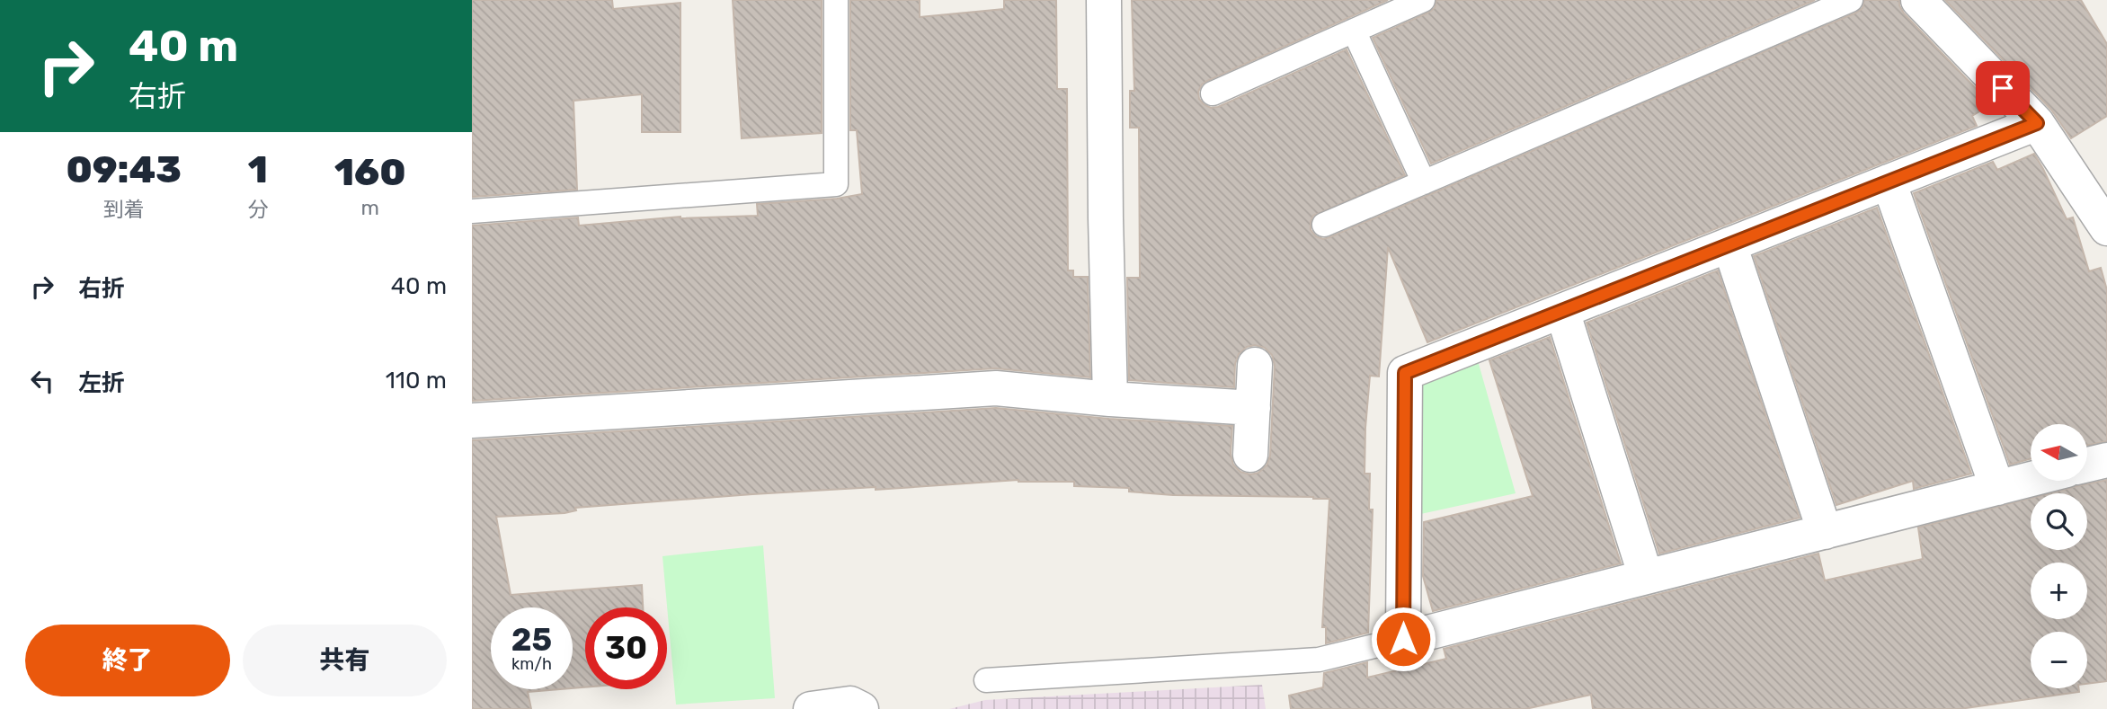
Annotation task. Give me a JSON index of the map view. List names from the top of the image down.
{
  "north": "left",
  "page": {
    "turn": ["40 m", "右折"],
    "eta": [
      "09:43",
      "到着",
      "1",
      "分",
      "160",
      "m"
    ],
    "list": [
      {
        "name": "右折",
        "value": "40 m"
      },
      {
        "name": "左折",
        "value": "110 m"
      }
    ],
    "map_buttons": ["+", "−"],
    "speed": "25 km/h",
    "limit": "30",
    "buttons": ["終了", "共有"]
  }
}
